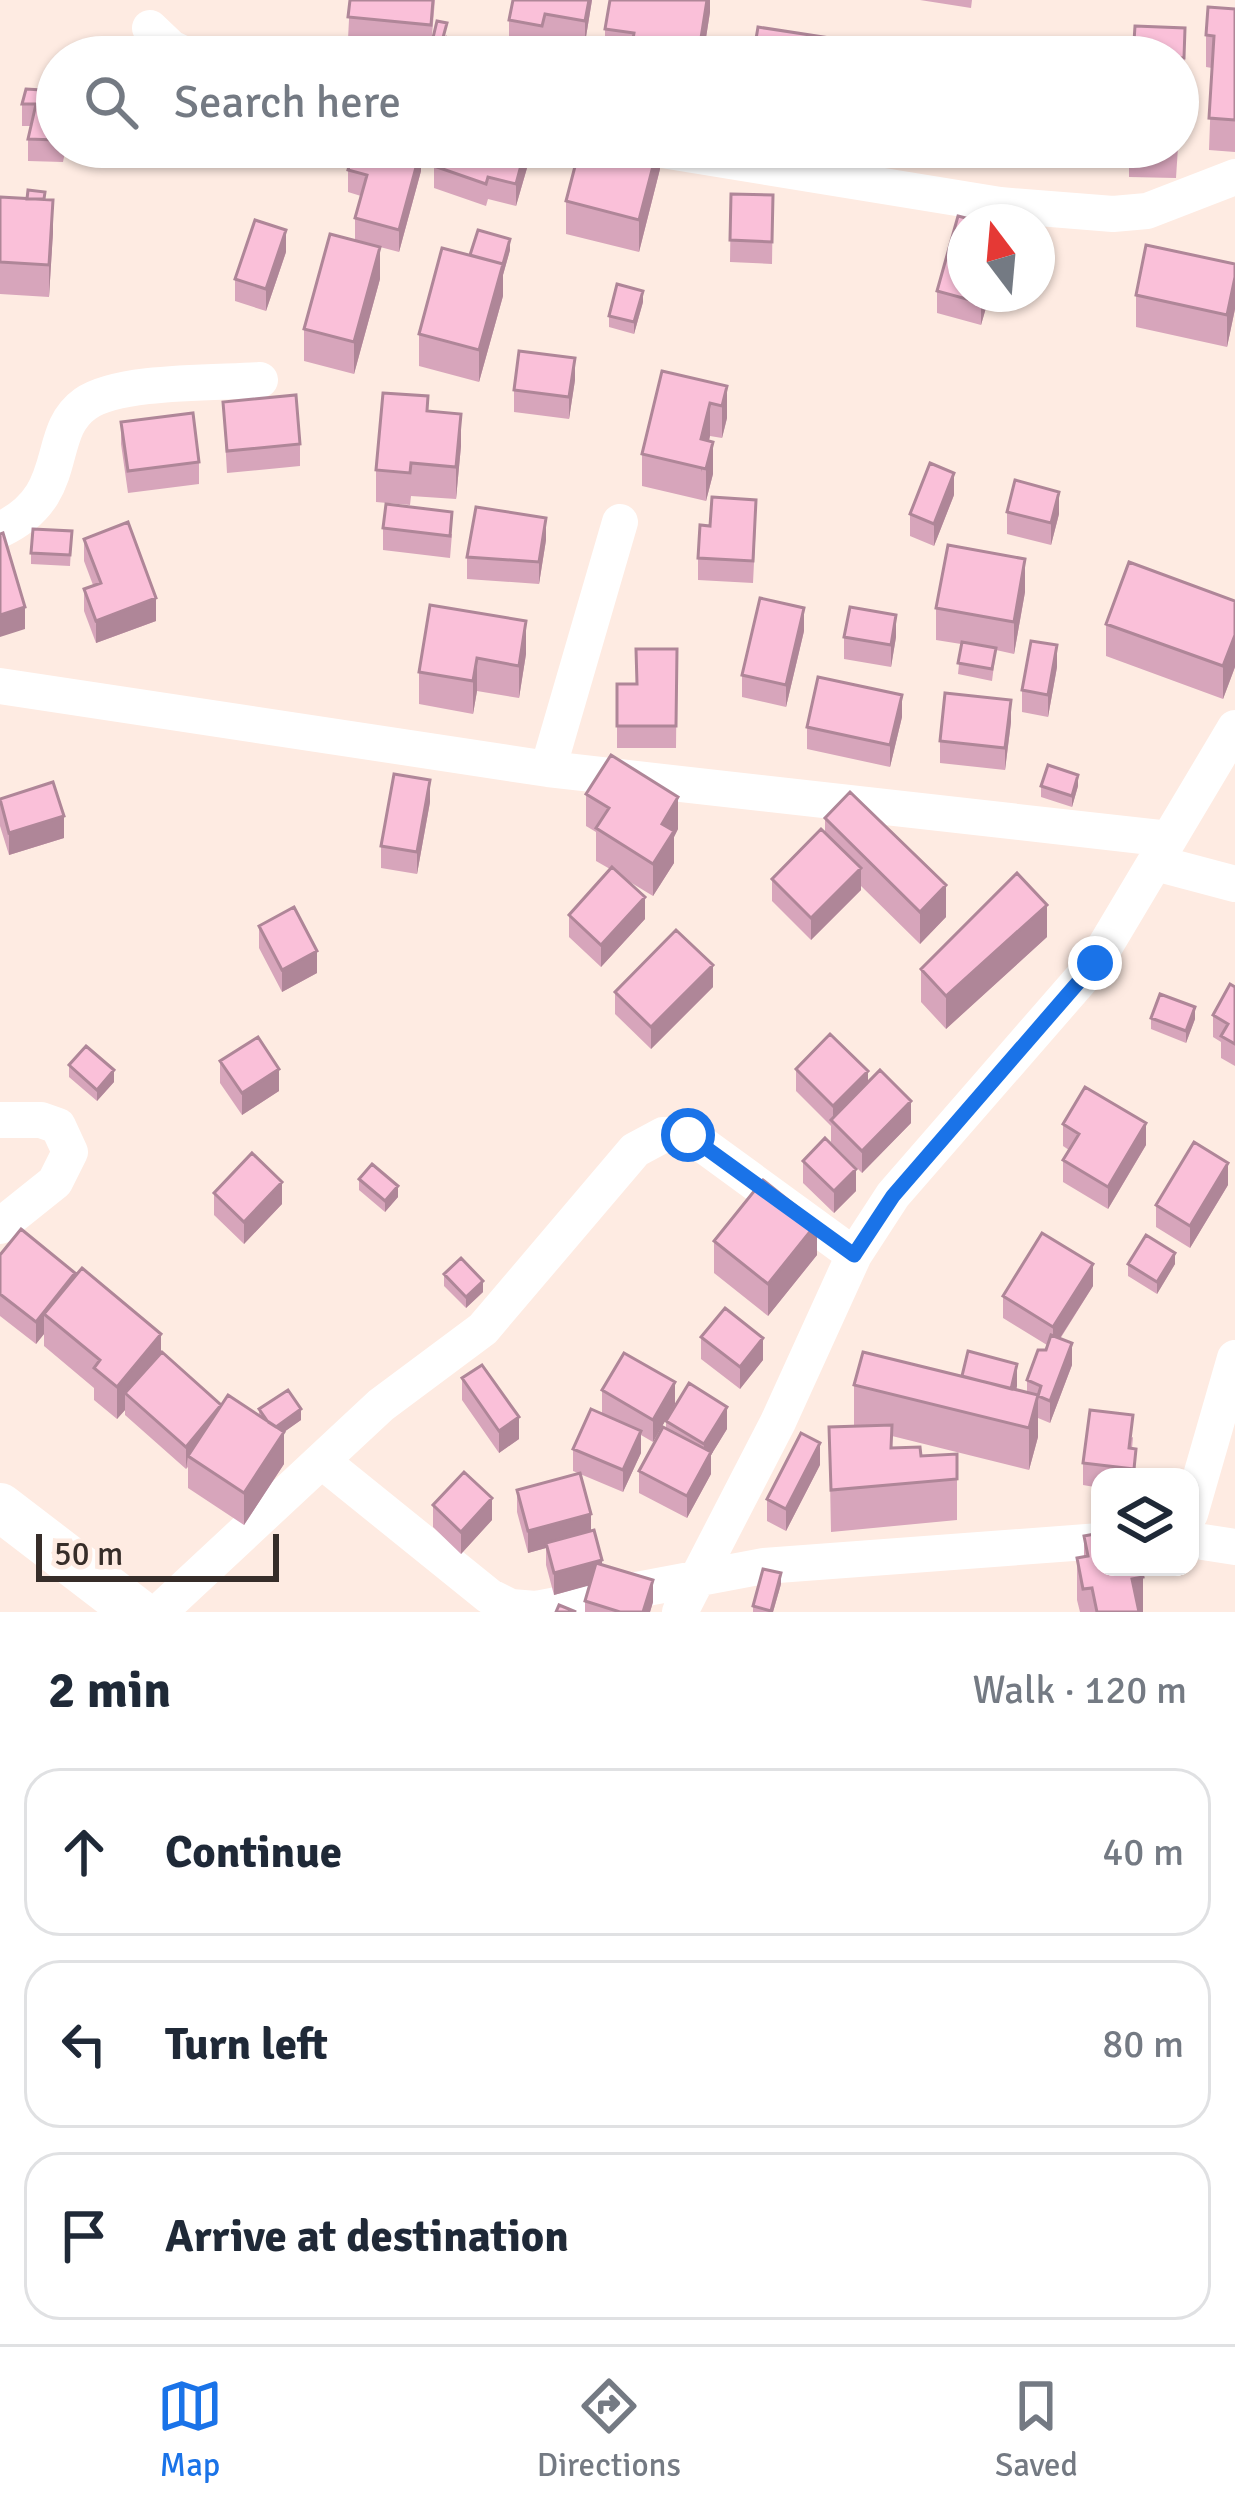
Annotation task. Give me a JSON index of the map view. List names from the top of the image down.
{
  "scale_bar": "50 m",
  "north": "top",
  "page": {
    "search": "Search here",
    "scale": "50 m",
    "heading": ["2 min", "Walk · 120 m"],
    "list": [
      ["Continue", "40 m"],
      ["Turn left", "80 m"],
      "Arrive at destination"
    ],
    "nav": ["Map", "Directions", "Saved"]
  }
}
